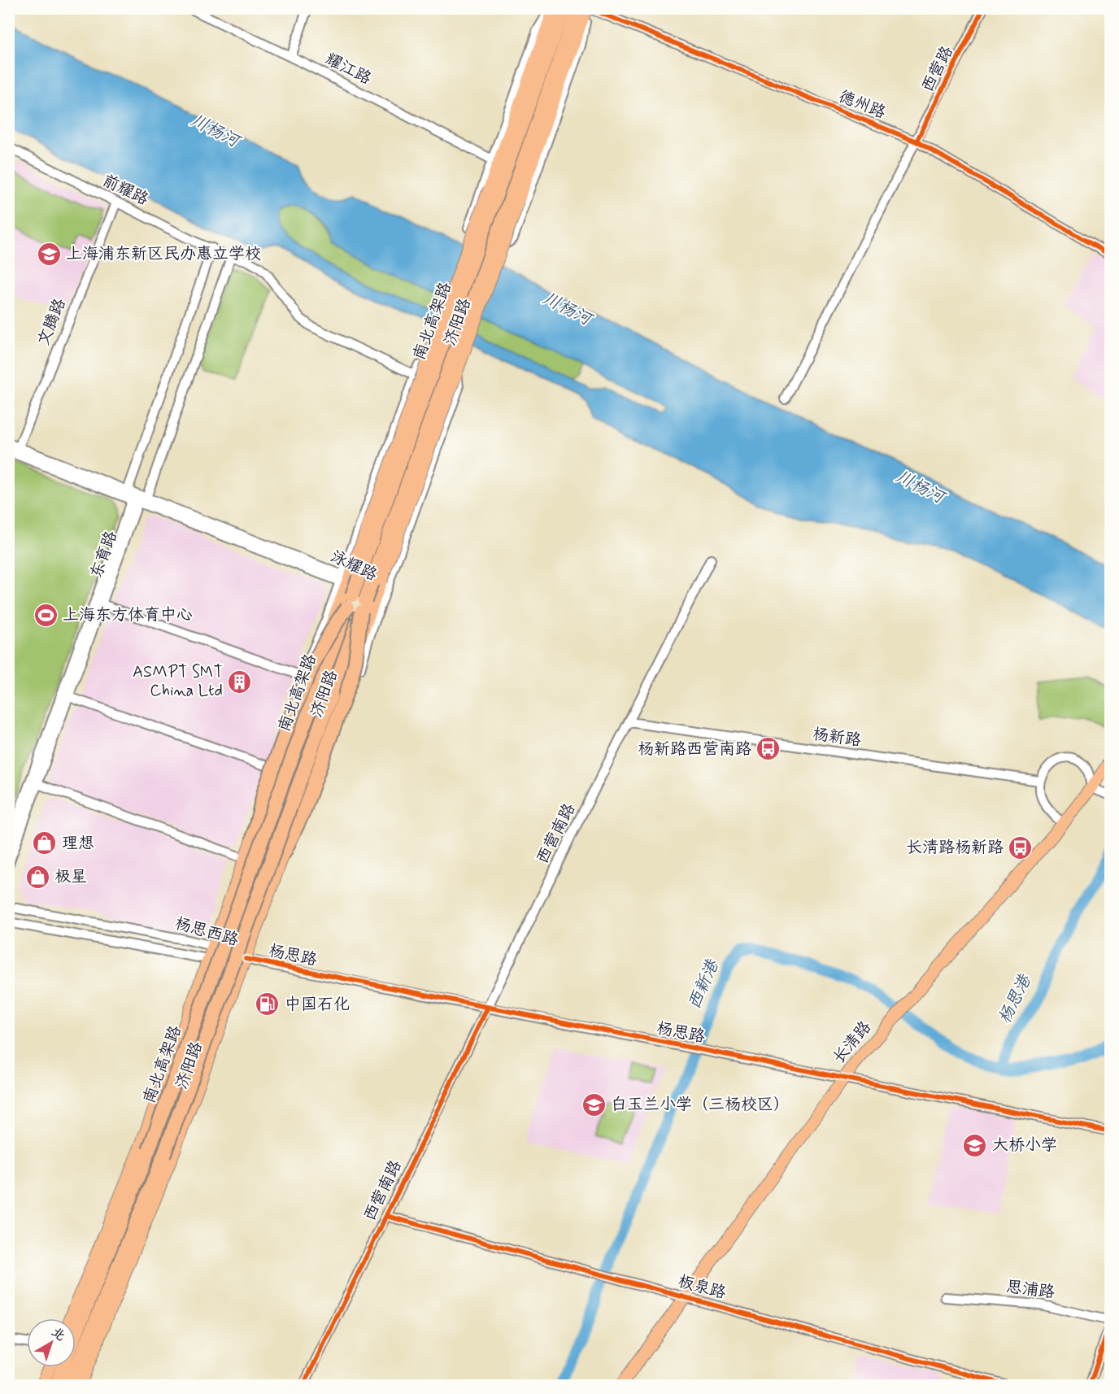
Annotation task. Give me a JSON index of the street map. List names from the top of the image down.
{
  "streets": {
    "highway": ["南北高架路"],
    "main road": ["济阳路", "长清路"],
    "street": [
      "耀江路",
      "西营路",
      "德州路",
      "前耀路",
      "文腾路",
      "东育路",
      "泳耀路",
      "杨新路",
      "西营南路",
      "杨思西路",
      "杨思路",
      "板泉路",
      "思浦路"
    ]
  },
  "crossings": [
    ["西营路", "德州路"],
    ["德州路", "济阳路"],
    ["前耀路", "文腾路"],
    ["前耀路", "东育路"],
    ["文腾路", "泳耀路"],
    ["济阳路", "泳耀路"],
    ["济阳路", "杨思西路"],
    ["济阳路", "杨思路"],
    ["东育路", "泳耀路"],
    ["杨新路", "西营南路"],
    ["杨新路", "长清路"],
    ["西营南路", "杨思路"],
    ["西营南路", "板泉路"],
    ["杨思西路", "杨思路"],
    ["杨思路", "长清路"],
    ["长清路", "板泉路"]
  ],
  "water": ["川杨河", "西新港", "杨思港"],
  "places": {
    "school or university": ["上海浦东新区民办惠立学校", "白玉兰小学（三杨校区）", "大桥小学"],
    "sports": ["上海东方体育中心"],
    "building": ["ASMPT SMT China Ltd"],
    "bus stop": ["杨新路西营南路", "长清路杨新路"],
    "shop": ["理想", "极星"],
    "fuel station": ["中国石化"]
  },
  "north": "top right"
}
